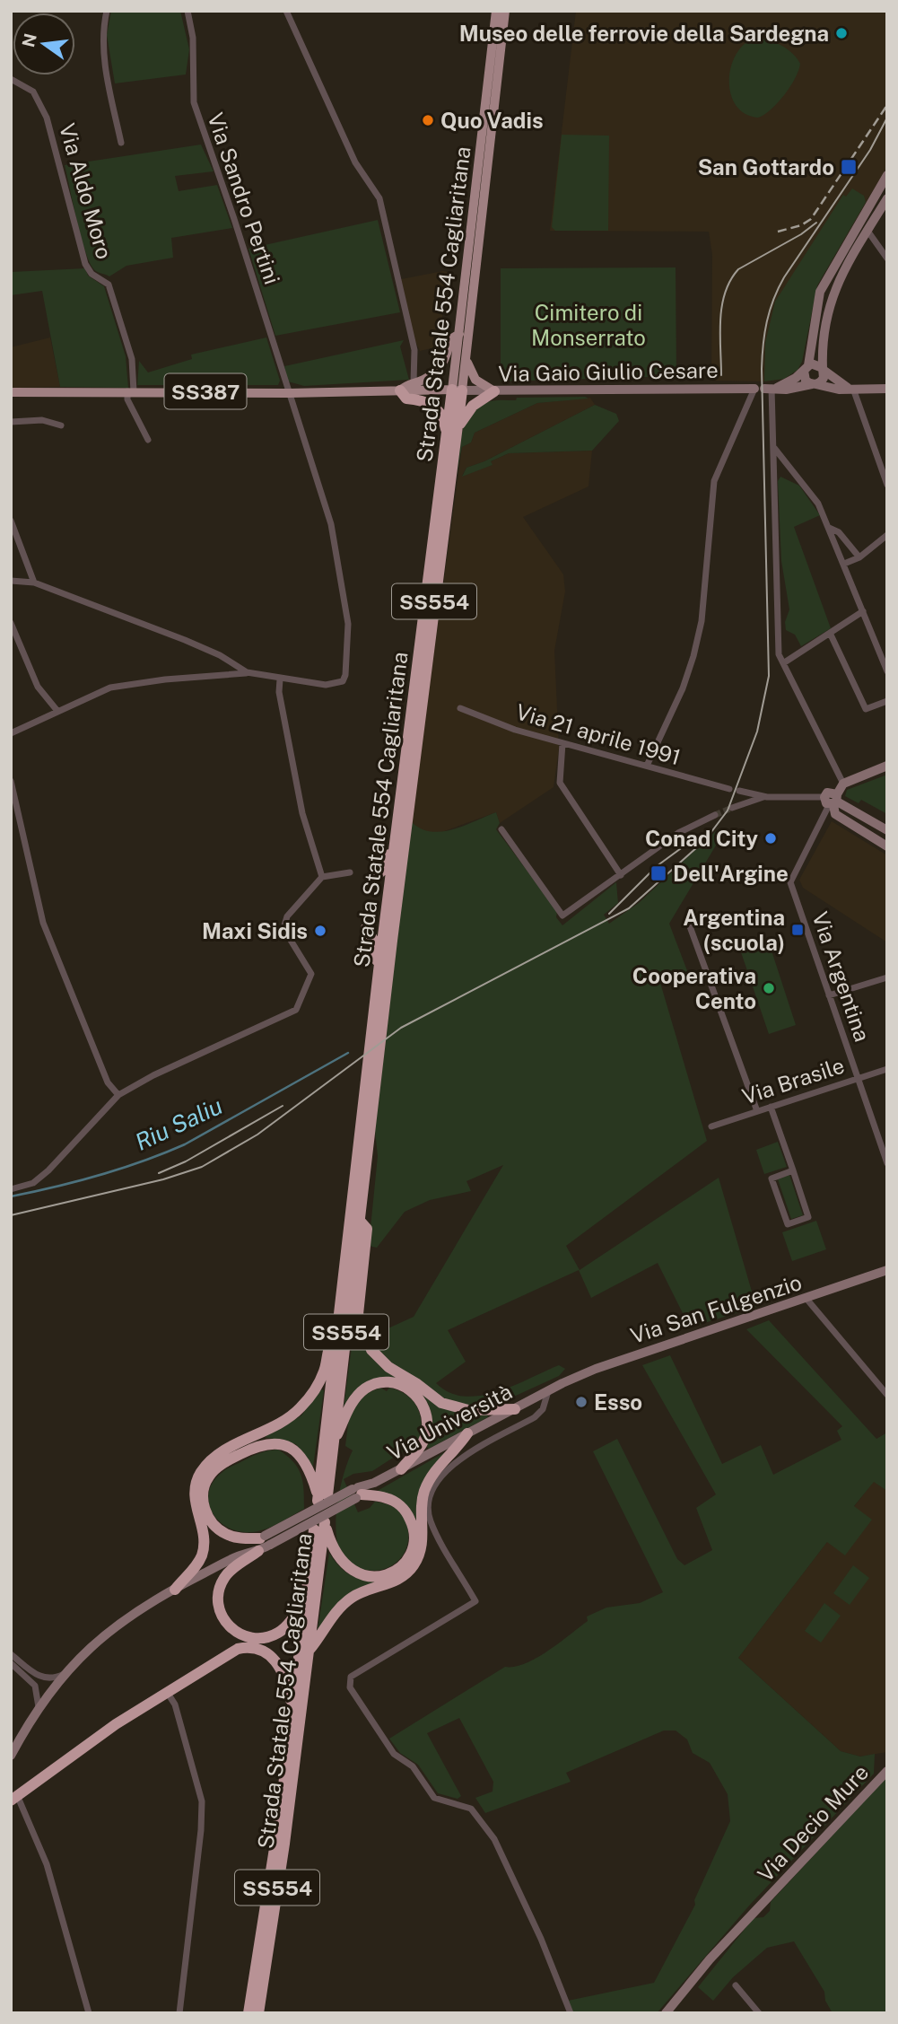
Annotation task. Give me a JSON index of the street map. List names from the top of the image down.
{
  "streets": {
    "highway": ["Strada Statale 554 Cagliaritana", "SS554"],
    "main road": [
      "Via Gaio Giulio Cesare",
      "SS387",
      "Via San Fulgenzio",
      "Via Università",
      "Via Decio Mure"
    ],
    "street": [
      "Via Aldo Moro",
      "Via Sandro Pertini",
      "Via 21 aprile 1991",
      "Via Argentina",
      "Via Brasile"
    ]
  },
  "crossings": [
    ["Via Aldo Moro", "SS387"],
    ["Via Sandro Pertini", "SS387"],
    ["Strada Statale 554 Cagliaritana", "Via Gaio Giulio Cesare"],
    ["Strada Statale 554 Cagliaritana", "SS387"],
    ["Via Gaio Giulio Cesare", "SS387"],
    ["Via Argentina", "Via Brasile"],
    ["Via San Fulgenzio", "Via Università"]
  ],
  "water": ["Riu Saliu"],
  "parks": ["Cimitero di Monserrato"],
  "places": {
    "other": [
      "Museo delle ferrovie della Sardegna",
      "Quo Vadis",
      "Conad City",
      "Maxi Sidis",
      "Cooperativa Cento",
      "Esso"
    ],
    "transit": ["San Gottardo", "Dell'Argine", "Argentina (scuola)"]
  },
  "north": "left"
}
